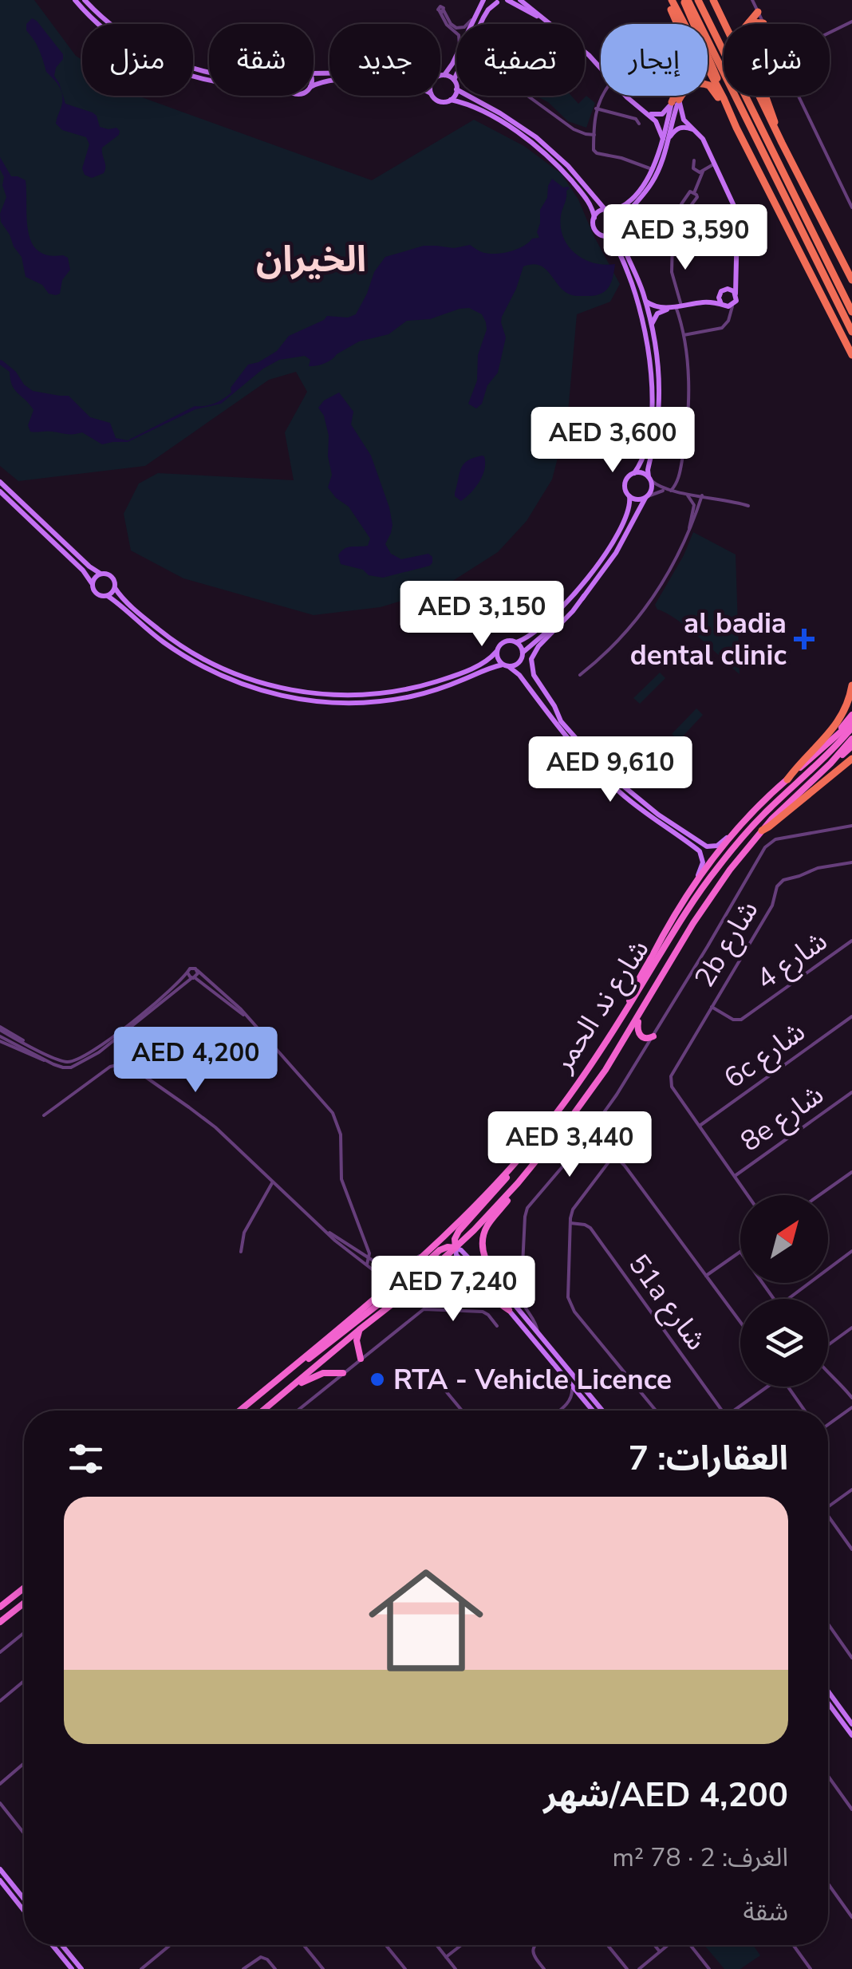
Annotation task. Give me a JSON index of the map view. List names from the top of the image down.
{
  "streets": {
    "main road": ["شارع ند الحمر"],
    "street": [
      "2b شارع",
      "شارع 4",
      "6c شارع",
      "8e شارع",
      "51a شارع"
    ]
  },
  "crossings": [
    ["2b شارع", "شارع 4"],
    ["2b شارع", "6c شارع"]
  ],
  "districts": ["الخيران"],
  "places": {
    "health": ["al badia dental clinic"],
    "other": ["RTA - Vehicle Licence"]
  },
  "north": "top right",
  "page": {
    "chip": [
      "شراء",
      "إيجار",
      "تصفية",
      "جديد",
      "شقة",
      "منزل"
    ],
    "price": [
      "AED 3,590",
      "AED 3,600",
      "AED 3,150",
      "AED 9,610",
      "AED 4,200",
      "AED 3,440",
      "AED 7,240"
    ],
    "heading": "العقارات: 7",
    "list": [
      {
        "name": "AED 4,200/شهر",
        "note": "الغرف: 2 · 78 m² · شقة"
      }
    ]
  }
}
